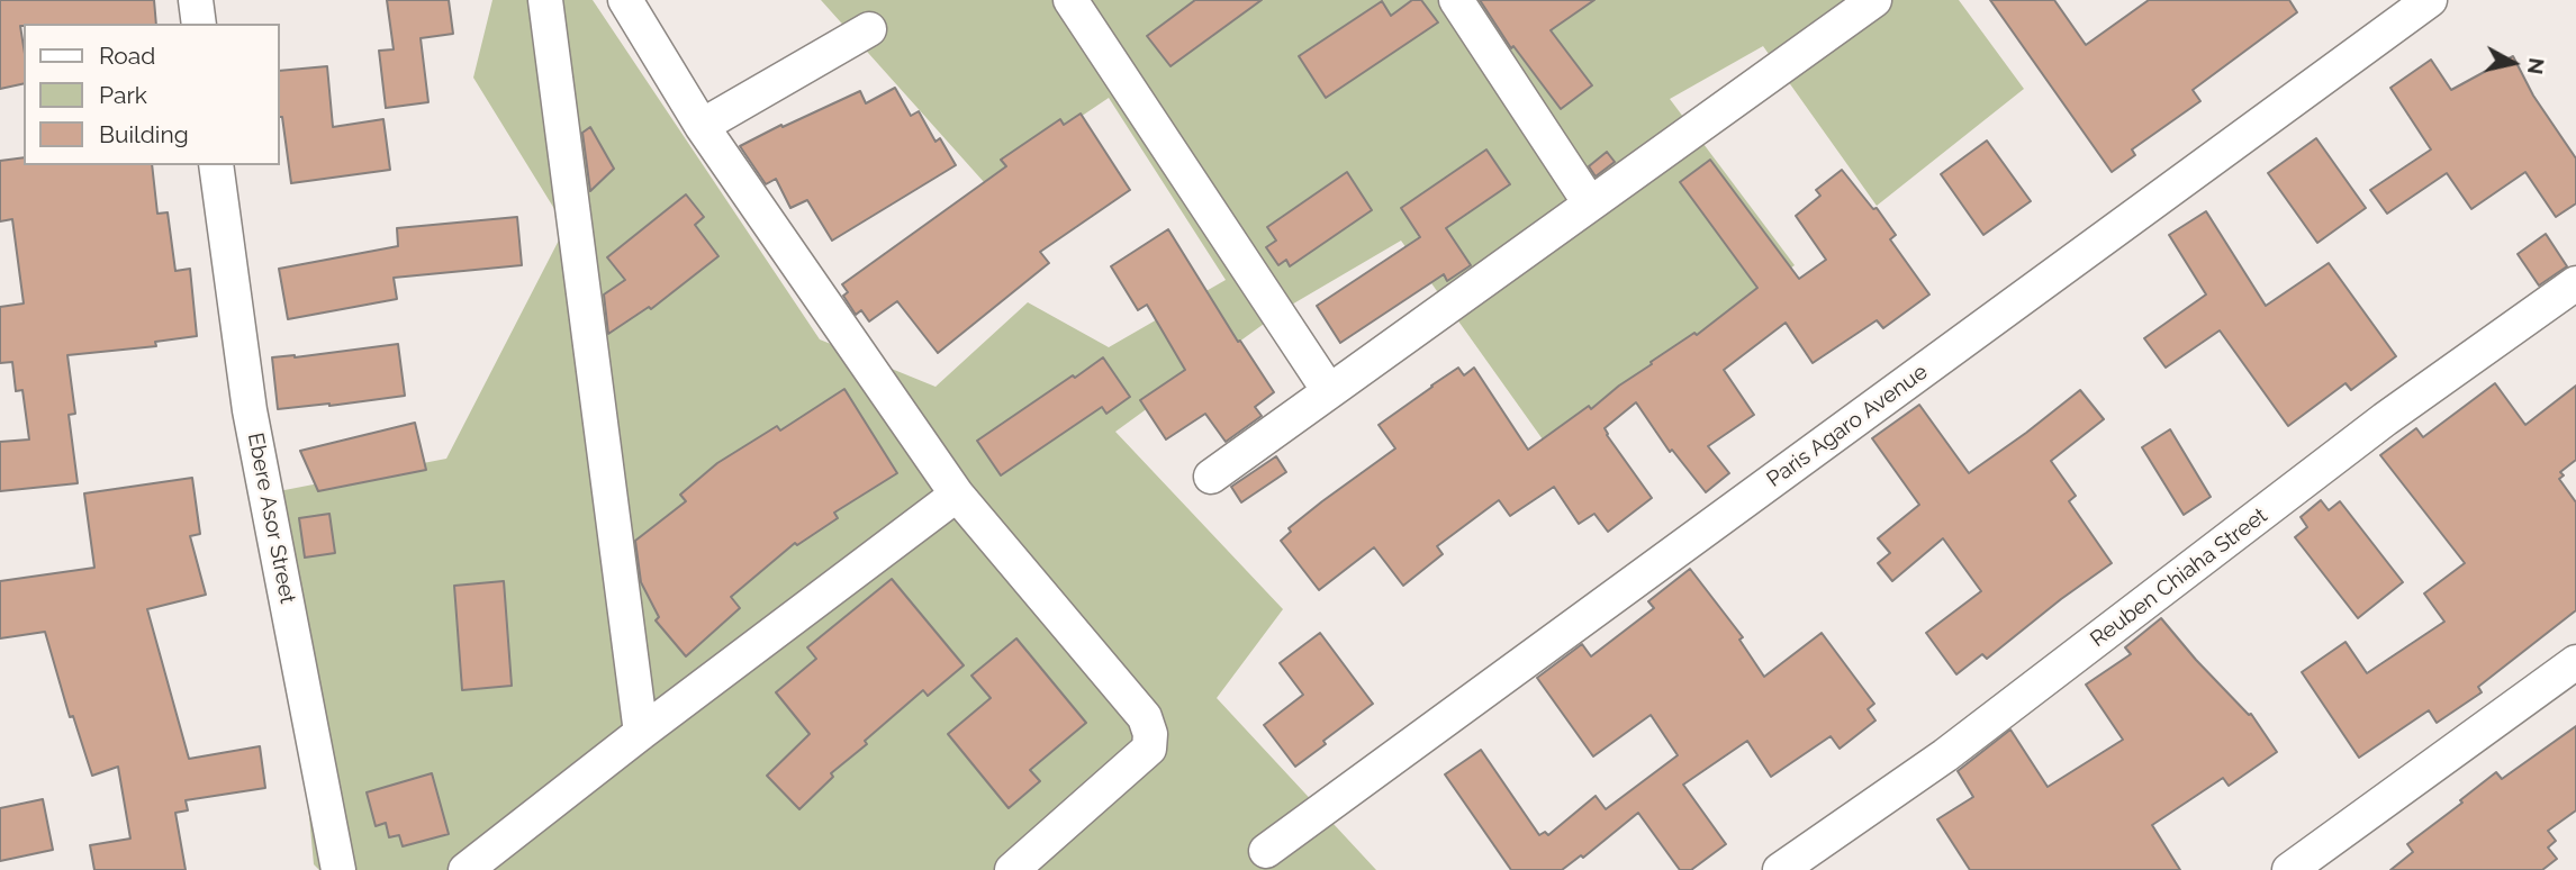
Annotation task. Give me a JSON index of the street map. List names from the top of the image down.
{
  "streets": {
    "street": ["Paris Agaro Avenue", "Ebere Asor Street", "Reuben Chiaha Street"]
  },
  "legend": ["Road", "Park", "Building"],
  "north": "right"
}
